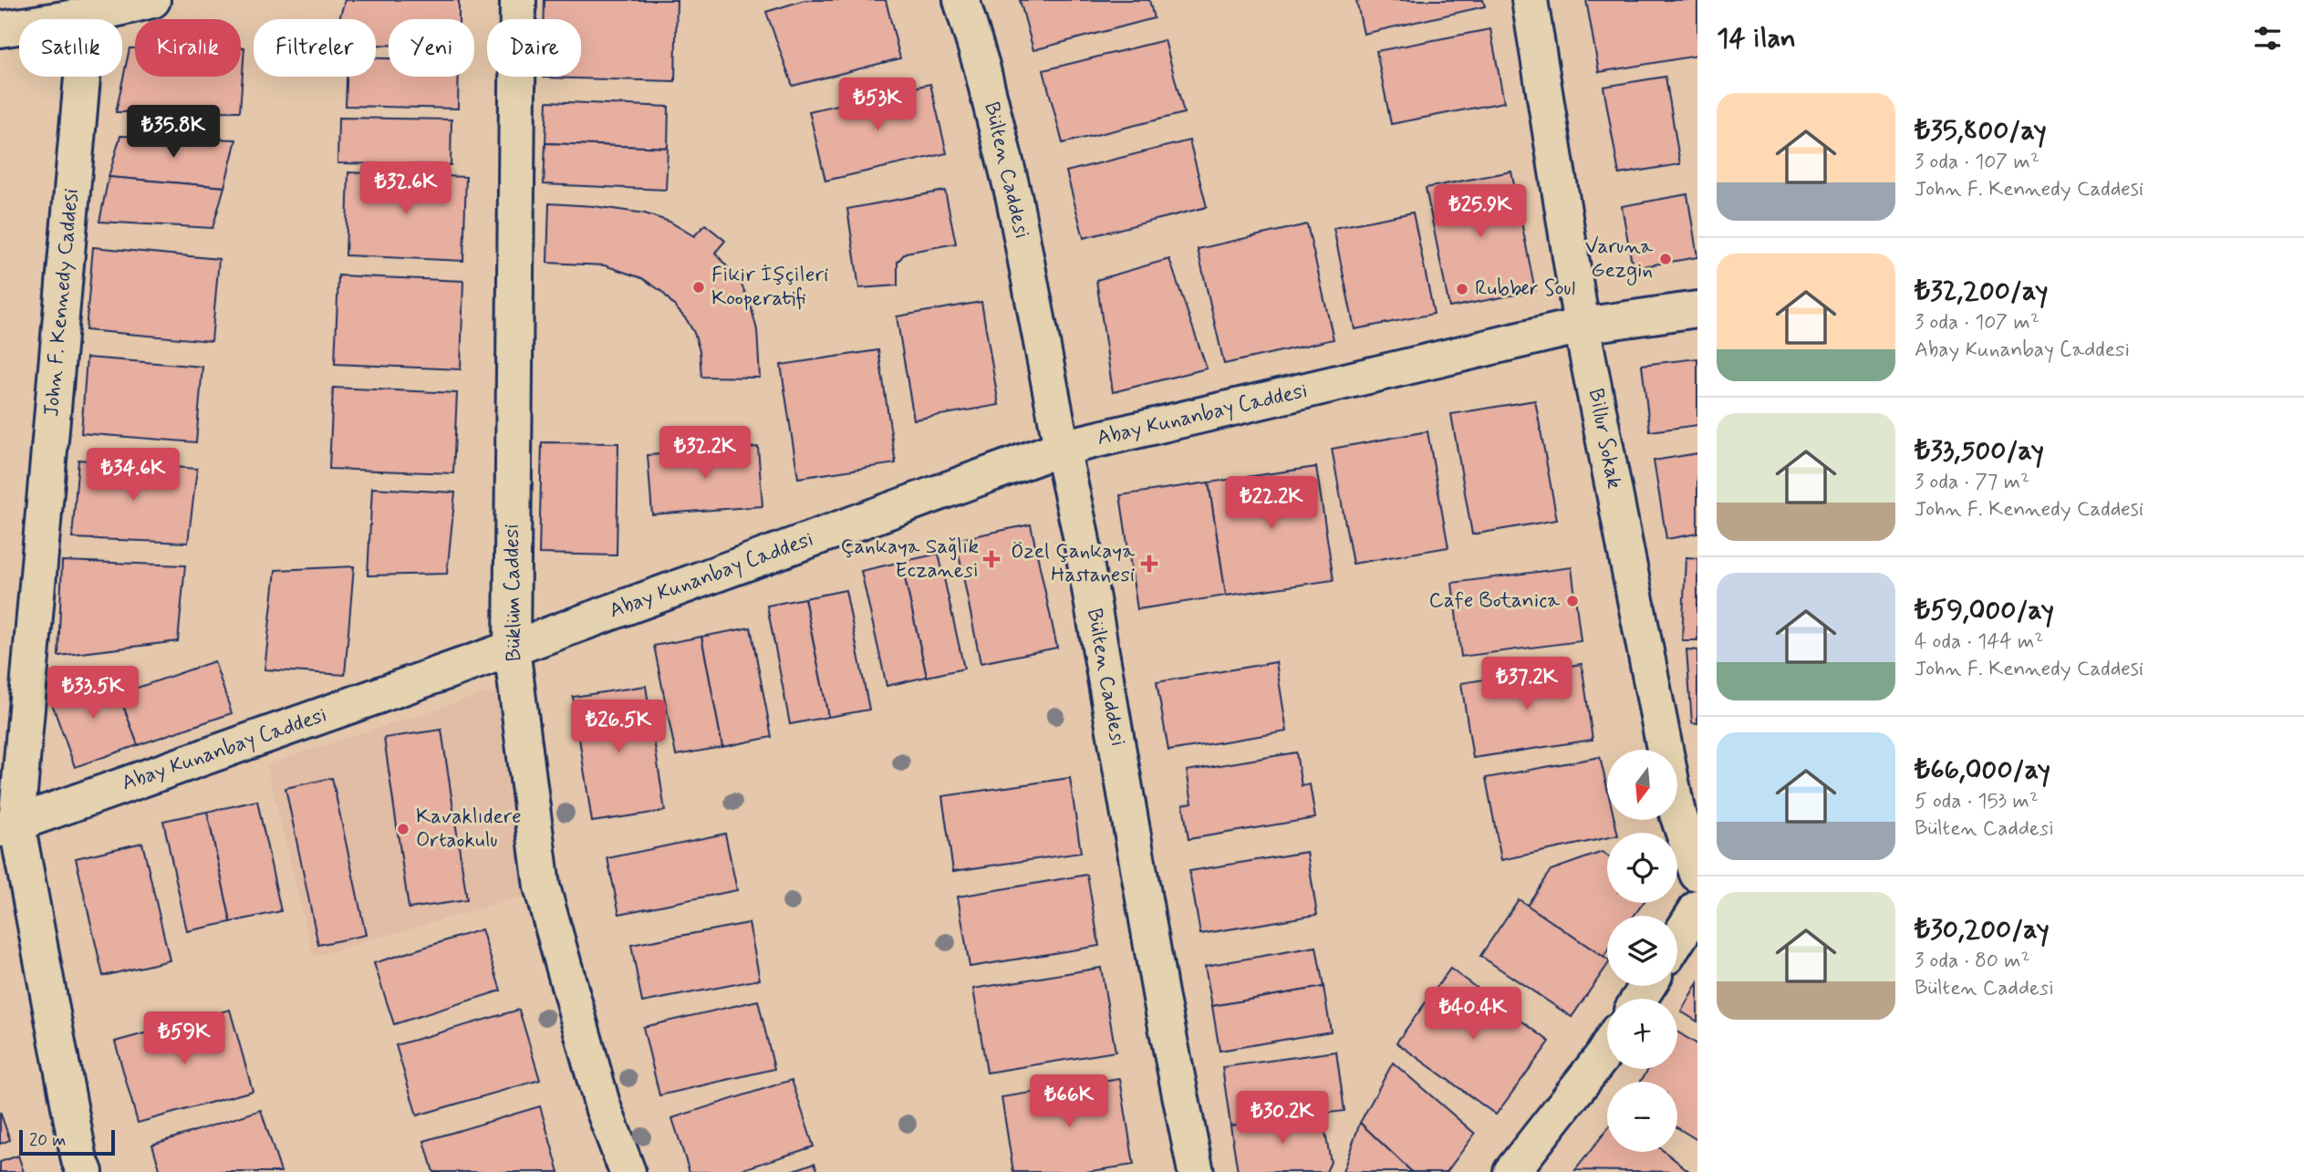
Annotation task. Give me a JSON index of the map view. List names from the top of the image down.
{
  "streets": {
    "street": [
      "Bülten Caddesi",
      "John F. Kennedy Caddesi",
      "Abay Kunanbay Caddesi",
      "Billur Sokak",
      "Büklüm Caddesi"
    ]
  },
  "crossings": [
    ["Bülten Caddesi", "Abay Kunanbay Caddesi"],
    ["John F. Kennedy Caddesi", "Abay Kunanbay Caddesi"],
    ["Abay Kunanbay Caddesi", "Billur Sokak"],
    ["Abay Kunanbay Caddesi", "Büklüm Caddesi"]
  ],
  "places": {
    "other": [
      "Varuna Gezgin",
      "Fikir İşçileri Kooperatifi",
      "Rubber Soul",
      "Cafe Botanica",
      "Kavaklıdere Ortaokulu"
    ],
    "health": ["Çankaya Sağlık Eczanesi", "Özel Çankaya Hastanesi"]
  },
  "scale_bar": "20 m",
  "north": "bottom",
  "page": {
    "heading": "14 ilan",
    "chip": [
      "Satılık",
      "Kiralık",
      "Filtreler",
      "Yeni",
      "Daire"
    ],
    "list": [
      {
        "name": "₺35,800/ay",
        "note": "3 oda · 107 m² · John F. Kennedy Caddesi"
      },
      {
        "name": "₺32,200/ay",
        "note": "3 oda · 107 m² · Abay Kunanbay Caddesi"
      },
      {
        "name": "₺33,500/ay",
        "note": "3 oda · 77 m² · John F. Kennedy Caddesi"
      },
      {
        "name": "₺59,000/ay",
        "note": "4 oda · 144 m² · John F. Kennedy Caddesi"
      },
      {
        "name": "₺66,000/ay",
        "note": "5 oda · 153 m² · Bülten Caddesi"
      },
      {
        "name": "₺30,200/ay",
        "note": "3 oda · 80 m² · Bülten Caddesi"
      }
    ],
    "price": [
      "₺53K",
      "₺35.8K",
      "₺32.6K",
      "₺25.9K",
      "₺32.2K",
      "₺34.6K",
      "₺22.2K",
      "₺37.2K",
      "₺33.5K",
      "₺26.5K",
      "₺40.4K",
      "₺59K",
      "₺66K",
      "₺30.2K"
    ],
    "map_buttons": ["+", "−"],
    "scale": "20 m"
  }
}
